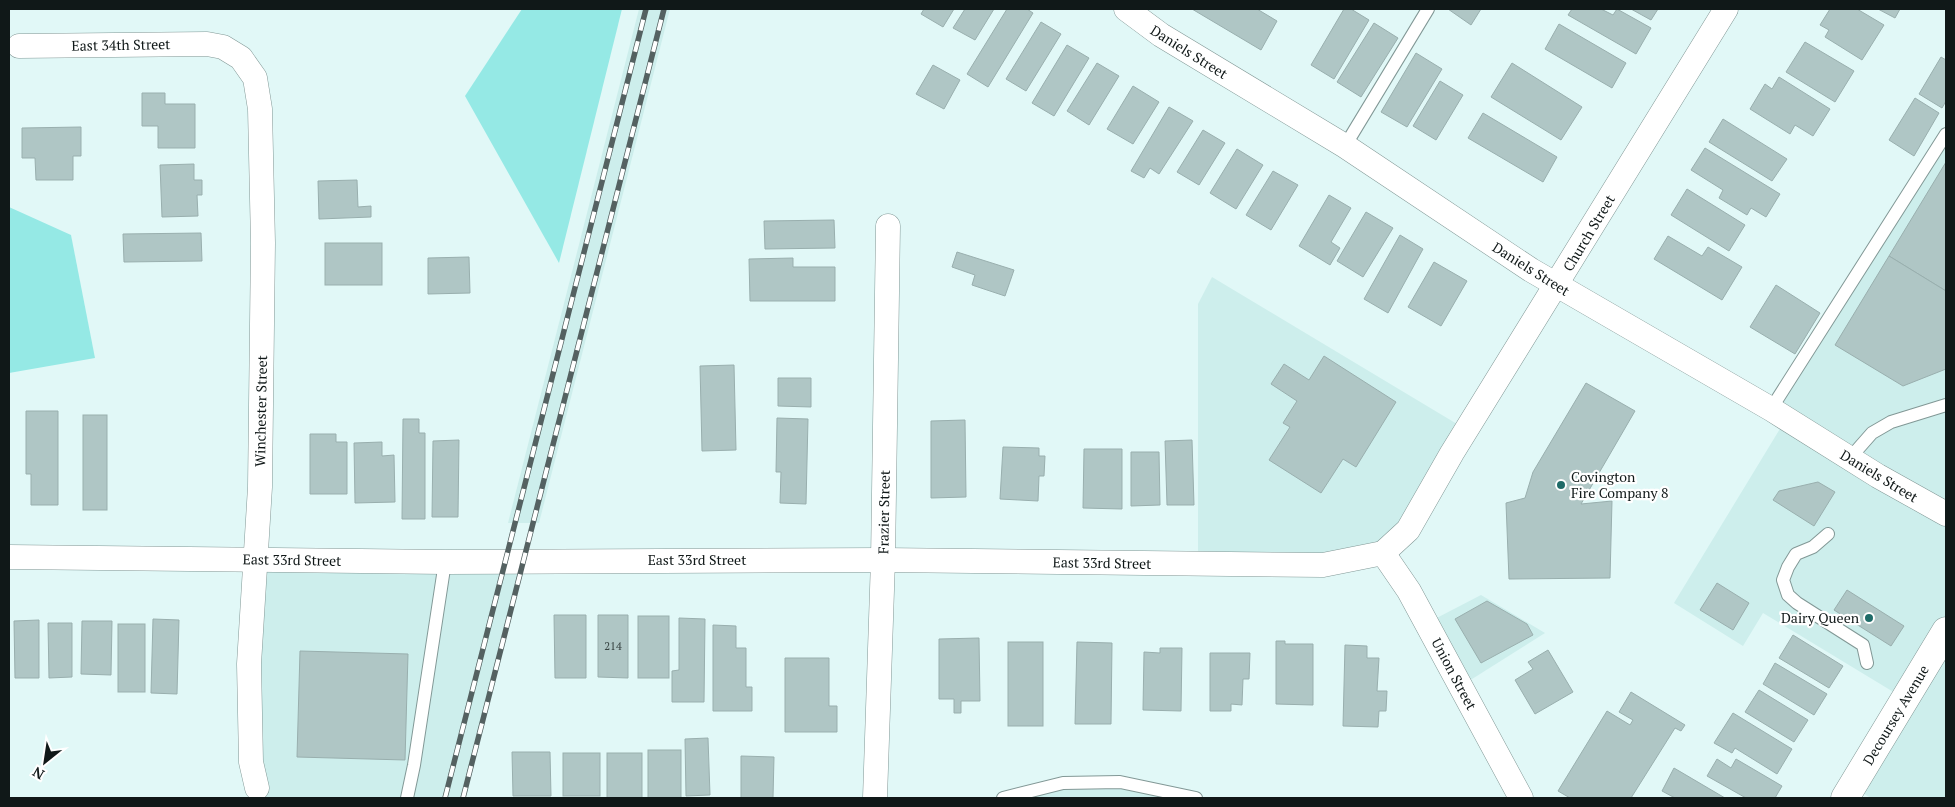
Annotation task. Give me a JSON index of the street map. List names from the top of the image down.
{
  "streets": {
    "main road": ["Decoursey Avenue"],
    "street": [
      "East 34th Street",
      "Daniels Street",
      "Church Street",
      "Winchester Street",
      "Frazier Street",
      "East 33rd Street",
      "Union Street"
    ]
  },
  "crossings": [
    ["East 34th Street", "Winchester Street"],
    ["Daniels Street", "Church Street"],
    ["Church Street", "East 33rd Street"],
    ["Church Street", "Union Street"],
    ["Winchester Street", "East 33rd Street"],
    ["Frazier Street", "East 33rd Street"],
    ["East 33rd Street", "Union Street"]
  ],
  "places": ["Covington Fire Company 8", "Dairy Queen"],
  "house_numbers": ["214"],
  "north": "bottom left"
}
